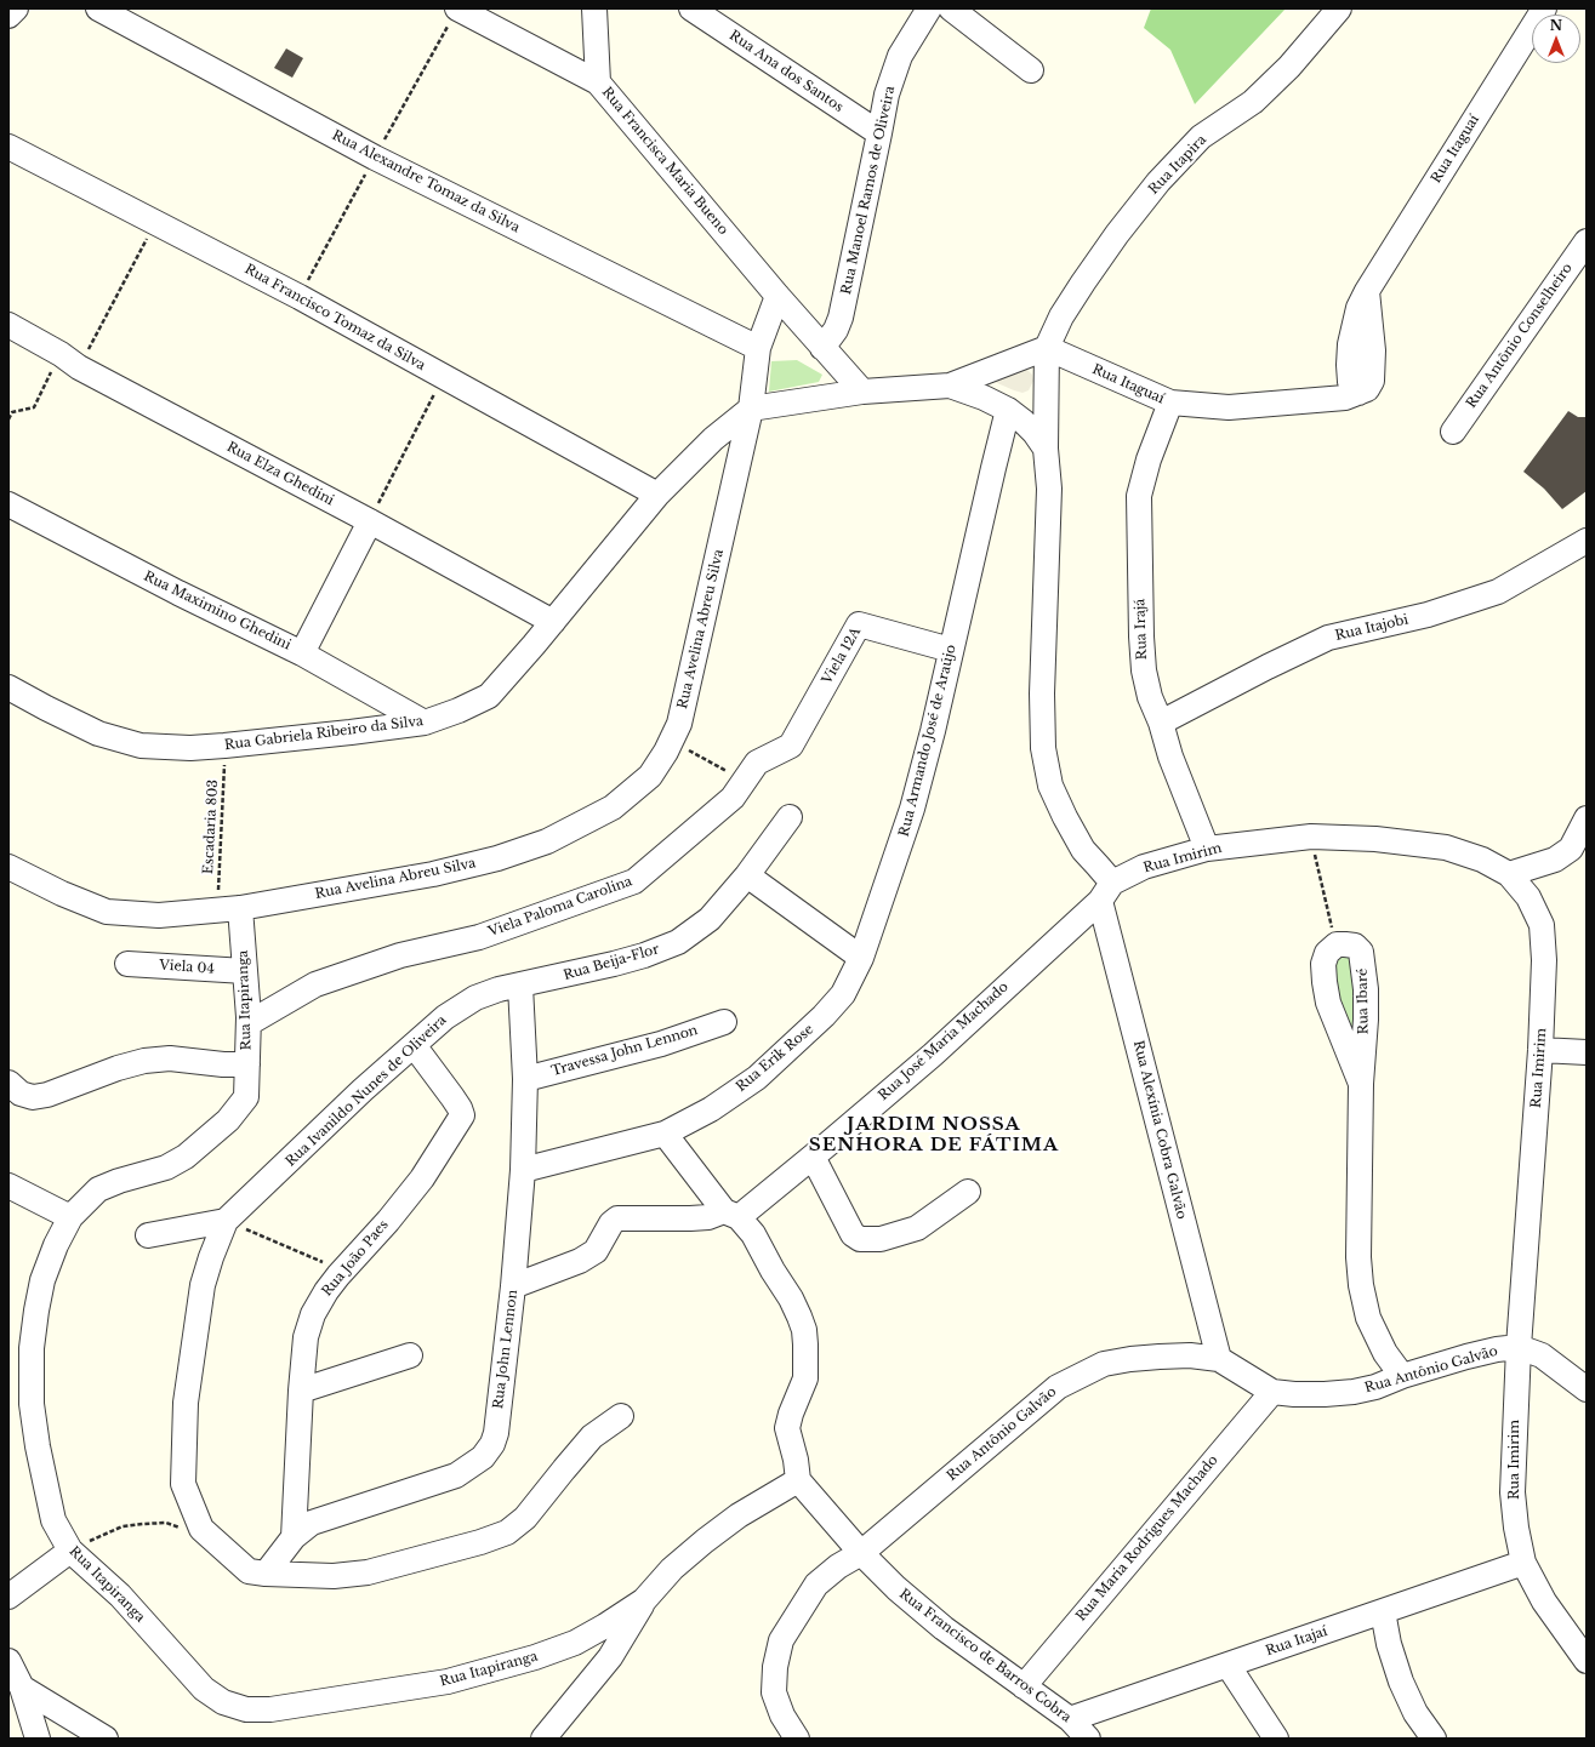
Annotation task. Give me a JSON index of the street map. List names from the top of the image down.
{
  "streets": {
    "street": [
      "Rua Ana dos Santos",
      "Rua Itaguaí",
      "Rua Francisca Maria Bueno",
      "Rua Itapira",
      "Rua Alexandre Tomaz da Silva",
      "Rua Manoel Ramos de Oliveira",
      "Rua Francisco Tomaz da Silva",
      "Rua Antônio Conselheiro",
      "Rua Elza Ghedini",
      "Rua Maximino Ghedini",
      "Rua Itajobi",
      "Rua Avelina Abreu Silva",
      "Rua Irajá",
      "Viela 12A",
      "Rua Gabriela Ribeiro da Silva",
      "Rua Armando José de Araújo",
      "Rua Imirim",
      "Viela Paloma Carolina",
      "Rua Beija-Flor",
      "Viela 04",
      "Rua Itapiranga",
      "Rua Ibaré",
      "Rua José Maria Machado",
      "Travessa John Lennon",
      "Rua Erik Rose",
      "Rua Ivanildo Nunes de Oliveira",
      "Rua Alexínia Cobra Galvão",
      "Rua João Paes",
      "Rua John Lennon",
      "Rua Antônio Galvão",
      "Rua Maria Rodrigues Machado",
      "Rua Itajaí",
      "Rua Francisco de Barros Cobra"
    ],
    "path": ["Escadaria 803"]
  },
  "crossings": [
    ["Rua Ana dos Santos", "Rua Manoel Ramos de Oliveira"],
    ["Rua Itaguaí", "Rua Itapira"],
    ["Rua Itaguaí", "Rua Irajá"],
    ["Rua Francisca Maria Bueno", "Rua Manoel Ramos de Oliveira"],
    ["Rua Francisca Maria Bueno", "Rua Avelina Abreu Silva"],
    ["Rua Alexandre Tomaz da Silva", "Rua Avelina Abreu Silva"],
    ["Rua Francisco Tomaz da Silva", "Rua Gabriela Ribeiro da Silva"],
    ["Rua Elza Ghedini", "Rua Gabriela Ribeiro da Silva"],
    ["Rua Maximino Ghedini", "Rua Gabriela Ribeiro da Silva"],
    ["Rua Itajobi", "Rua Irajá"],
    ["Rua Avelina Abreu Silva", "Rua Gabriela Ribeiro da Silva"],
    ["Rua Avelina Abreu Silva", "Escadaria 803"],
    ["Rua Avelina Abreu Silva", "Rua Itapiranga"],
    ["Rua Irajá", "Rua Imirim"],
    ["Viela 12A", "Rua Armando José de Araújo"],
    ["Viela 12A", "Viela Paloma Carolina"],
    ["Rua Gabriela Ribeiro da Silva", "Escadaria 803"],
    ["Rua Armando José de Araújo", "Rua Erik Rose"],
    ["Escadaria 803", "Rua Itapiranga"],
    ["Rua Imirim", "Rua José Maria Machado"],
    ["Rua Imirim", "Rua Alexínia Cobra Galvão"],
    ["Rua Imirim", "Rua Antônio Galvão"],
    ["Rua Imirim", "Rua Itajaí"],
    ["Viela Paloma Carolina", "Rua Itapiranga"],
    ["Rua Beija-Flor", "Rua Ivanildo Nunes de Oliveira"],
    ["Rua Beija-Flor", "Rua John Lennon"],
    ["Viela 04", "Rua Itapiranga"],
    ["Rua Ibaré", "Rua Antônio Galvão"],
    ["Rua José Maria Machado", "Rua Alexínia Cobra Galvão"],
    ["Travessa John Lennon", "Rua John Lennon"],
    ["Rua Erik Rose", "Rua John Lennon"],
    ["Rua Ivanildo Nunes de Oliveira", "Rua João Paes"],
    ["Rua Ivanildo Nunes de Oliveira", "Rua John Lennon"],
    ["Rua Alexínia Cobra Galvão", "Rua Antônio Galvão"],
    ["Rua João Paes", "Rua John Lennon"],
    ["Rua Antônio Galvão", "Rua Maria Rodrigues Machado"],
    ["Rua Antônio Galvão", "Rua Francisco de Barros Cobra"],
    ["Rua Maria Rodrigues Machado", "Rua Francisco de Barros Cobra"],
    ["Rua Itajaí", "Rua Francisco de Barros Cobra"]
  ],
  "districts": ["JARDIM NOSSA SENHORA DE FÁTIMA"],
  "north": "top"
}
